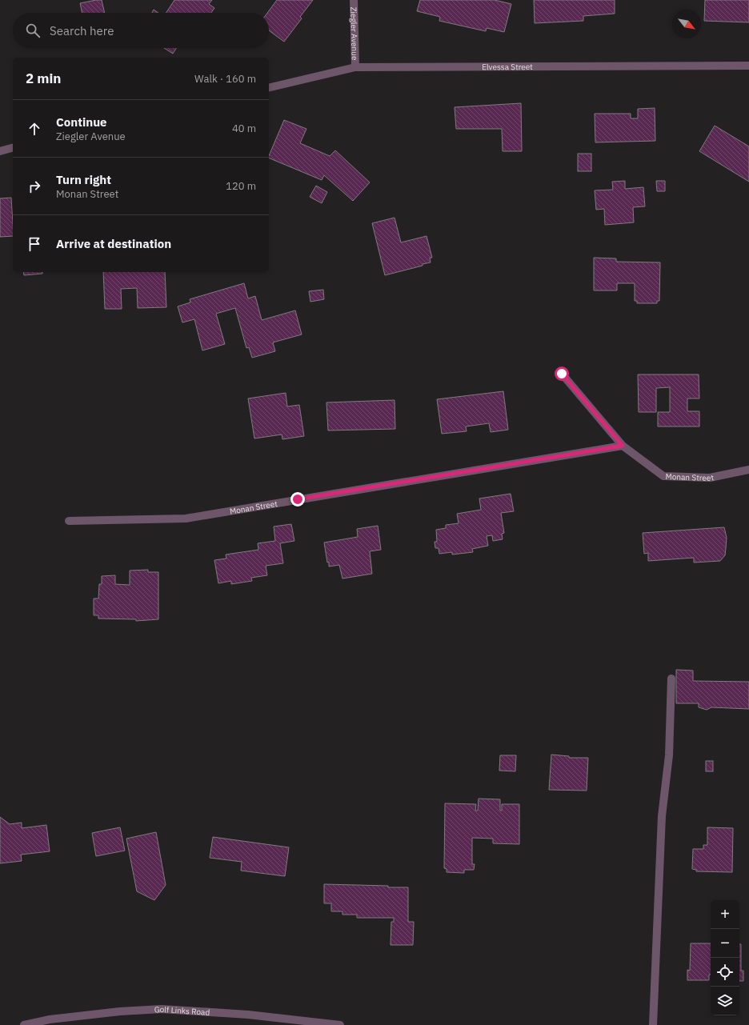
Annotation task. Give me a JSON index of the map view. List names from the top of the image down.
{
  "streets": {
    "street": [
      "Ziegler Avenue",
      "Elvessa Street",
      "Monan Street",
      "Golf Links Road"
    ]
  },
  "crossings": [
    ["Ziegler Avenue", "Elvessa Street"]
  ],
  "north": "bottom right",
  "page": {
    "search": "Search here",
    "heading": ["2 min", "Walk · 160 m"],
    "list": [
      ["Continue", "Ziegler Avenue", "40 m"],
      ["Turn right", "Monan Street", "120 m"],
      "Arrive at destination"
    ],
    "map_buttons": ["+", "−"]
  }
}
